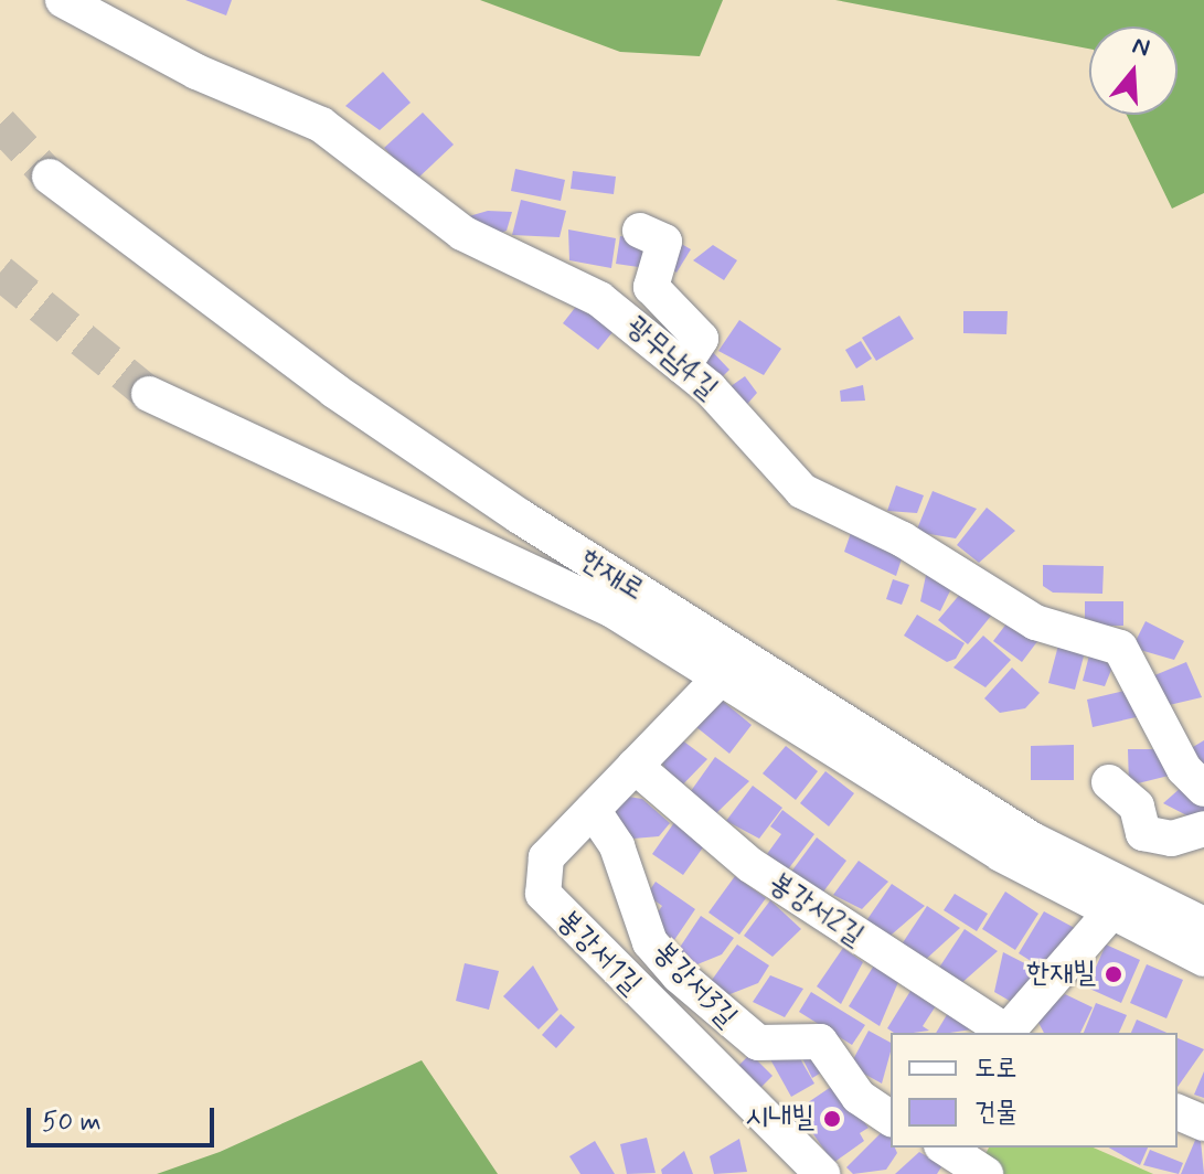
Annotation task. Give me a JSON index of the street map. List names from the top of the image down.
{
  "streets": {
    "street": [
      "광무남4길",
      "한재로",
      "봉강서2길",
      "봉강서1길",
      "봉강서3길"
    ]
  },
  "crossings": [
    ["한재로", "봉강서1길"],
    ["봉강서2길", "봉강서1길"],
    ["봉강서1길", "봉강서3길"]
  ],
  "places": ["한재빌", "시내빌"],
  "legend": ["도로", "건물"],
  "scale_bar": "50 m",
  "north": "top"
}
